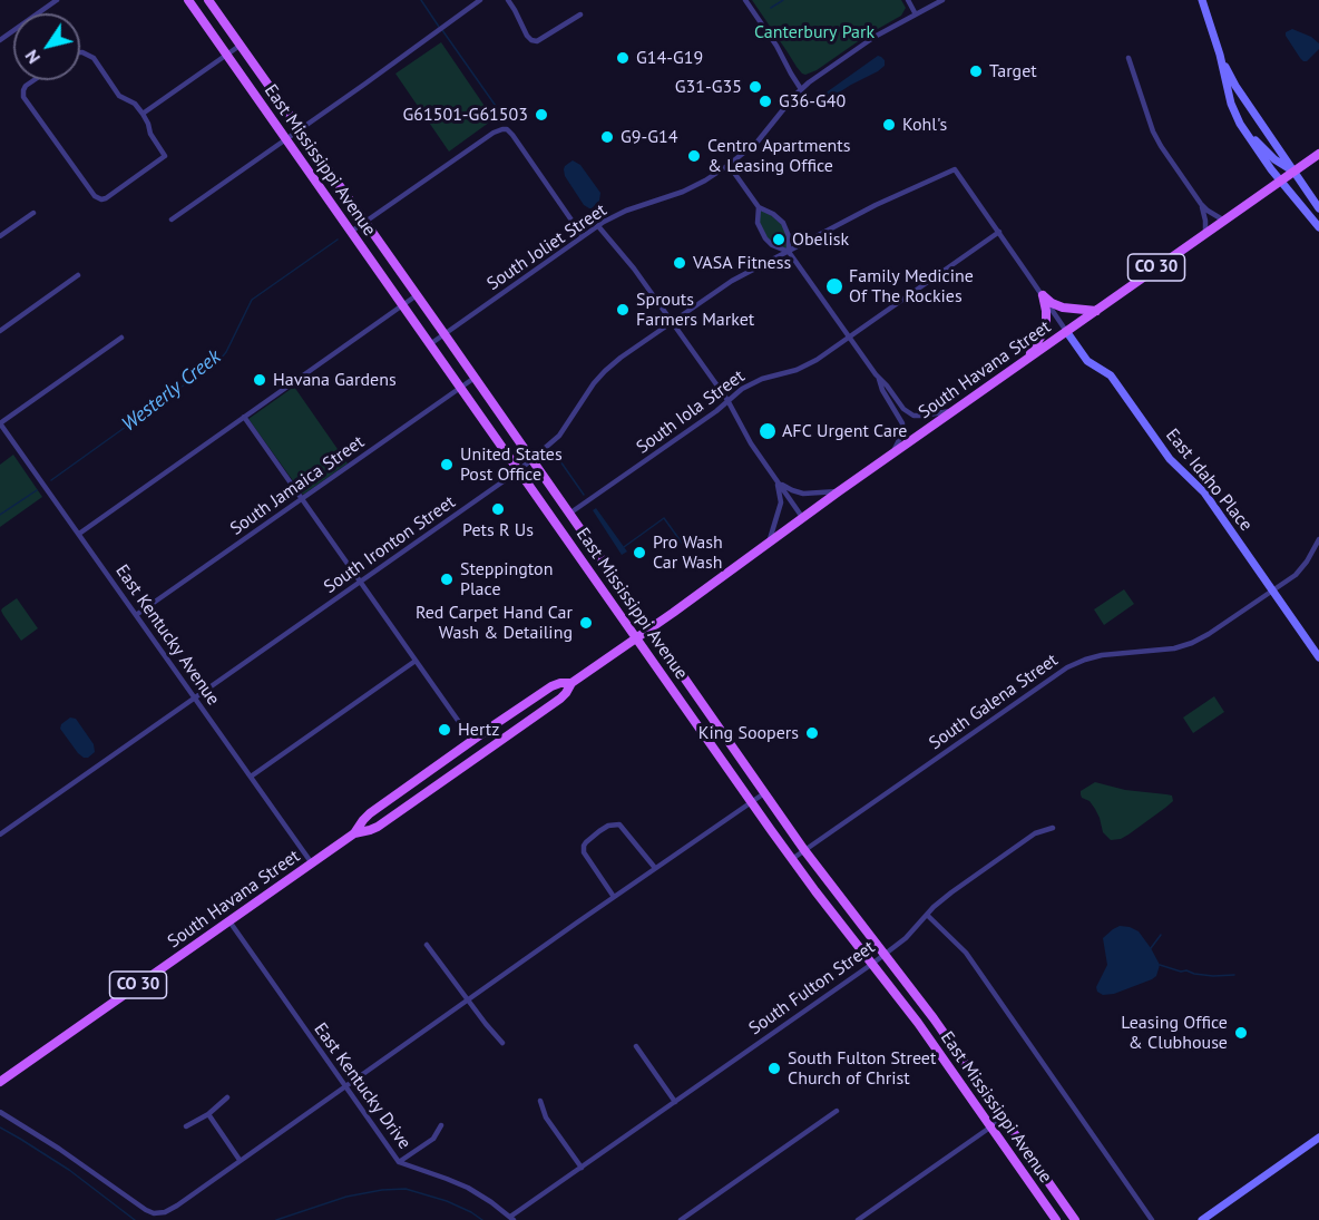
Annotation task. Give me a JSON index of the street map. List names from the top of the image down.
{
  "streets": {
    "main road": ["East Mississippi Avenue", "CO 30", "South Havana Street"],
    "street": [
      "South Joliet Street",
      "South Iola Street",
      "East Idaho Place",
      "South Jamaica Street",
      "South Ironton Street",
      "East Kentucky Avenue",
      "South Galena Street",
      "South Fulton Street",
      "East Kentucky Drive"
    ]
  },
  "crossings": [
    ["East Mississippi Avenue", "South Joliet Street"],
    ["East Mississippi Avenue", "South Havana Street"],
    ["East Mississippi Avenue", "South Iola Street"],
    ["East Mississippi Avenue", "South Jamaica Street"],
    ["East Mississippi Avenue", "South Ironton Street"],
    ["East Mississippi Avenue", "South Galena Street"],
    ["East Mississippi Avenue", "South Fulton Street"],
    ["South Havana Street", "East Idaho Place"],
    ["South Havana Street", "East Kentucky Avenue"],
    ["South Havana Street", "East Kentucky Drive"],
    ["South Iola Street", "South Ironton Street"],
    ["East Idaho Place", "South Galena Street"],
    ["South Jamaica Street", "East Kentucky Avenue"],
    ["South Ironton Street", "East Kentucky Avenue"],
    ["South Fulton Street", "East Kentucky Drive"]
  ],
  "water": ["Westerly Creek"],
  "parks": ["Canterbury Park"],
  "places": [
    "G14-G19",
    "Target",
    "G31-G35",
    "G36-G40",
    "G61501-G61503",
    "Kohl's",
    "G9-G14",
    "Centro Apartments & Leasing Office",
    "Obelisk",
    "VASA Fitness",
    "Family Medicine Of The Rockies",
    "Sprouts Farmers Market",
    "Havana Gardens",
    "AFC Urgent Care",
    "United States Post Office",
    "Pets R Us",
    "Pro Wash Car Wash",
    "Steppington Place",
    "Red Carpet Hand Car Wash & Detailing",
    "Hertz",
    "King Soopers",
    "Leasing Office & Clubhouse",
    "South Fulton Street Church of Christ"
  ],
  "north": "bottom left"
}
